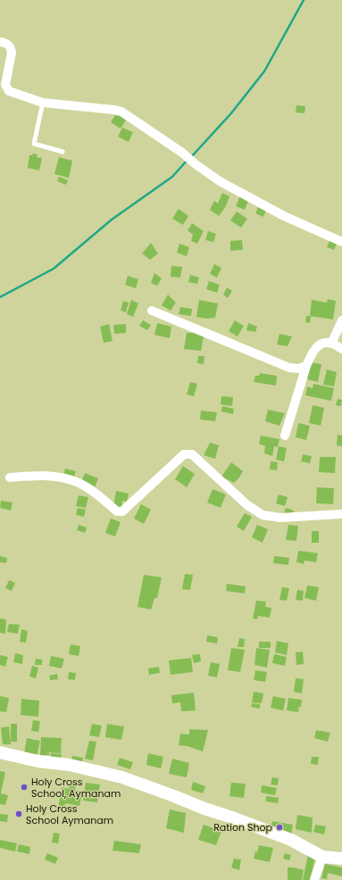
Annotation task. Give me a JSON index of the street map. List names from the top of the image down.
{
  "places": ["Holy Cross School, Aymanam", "Holy Cross School Aymanam", "Ration Shop"]
}
